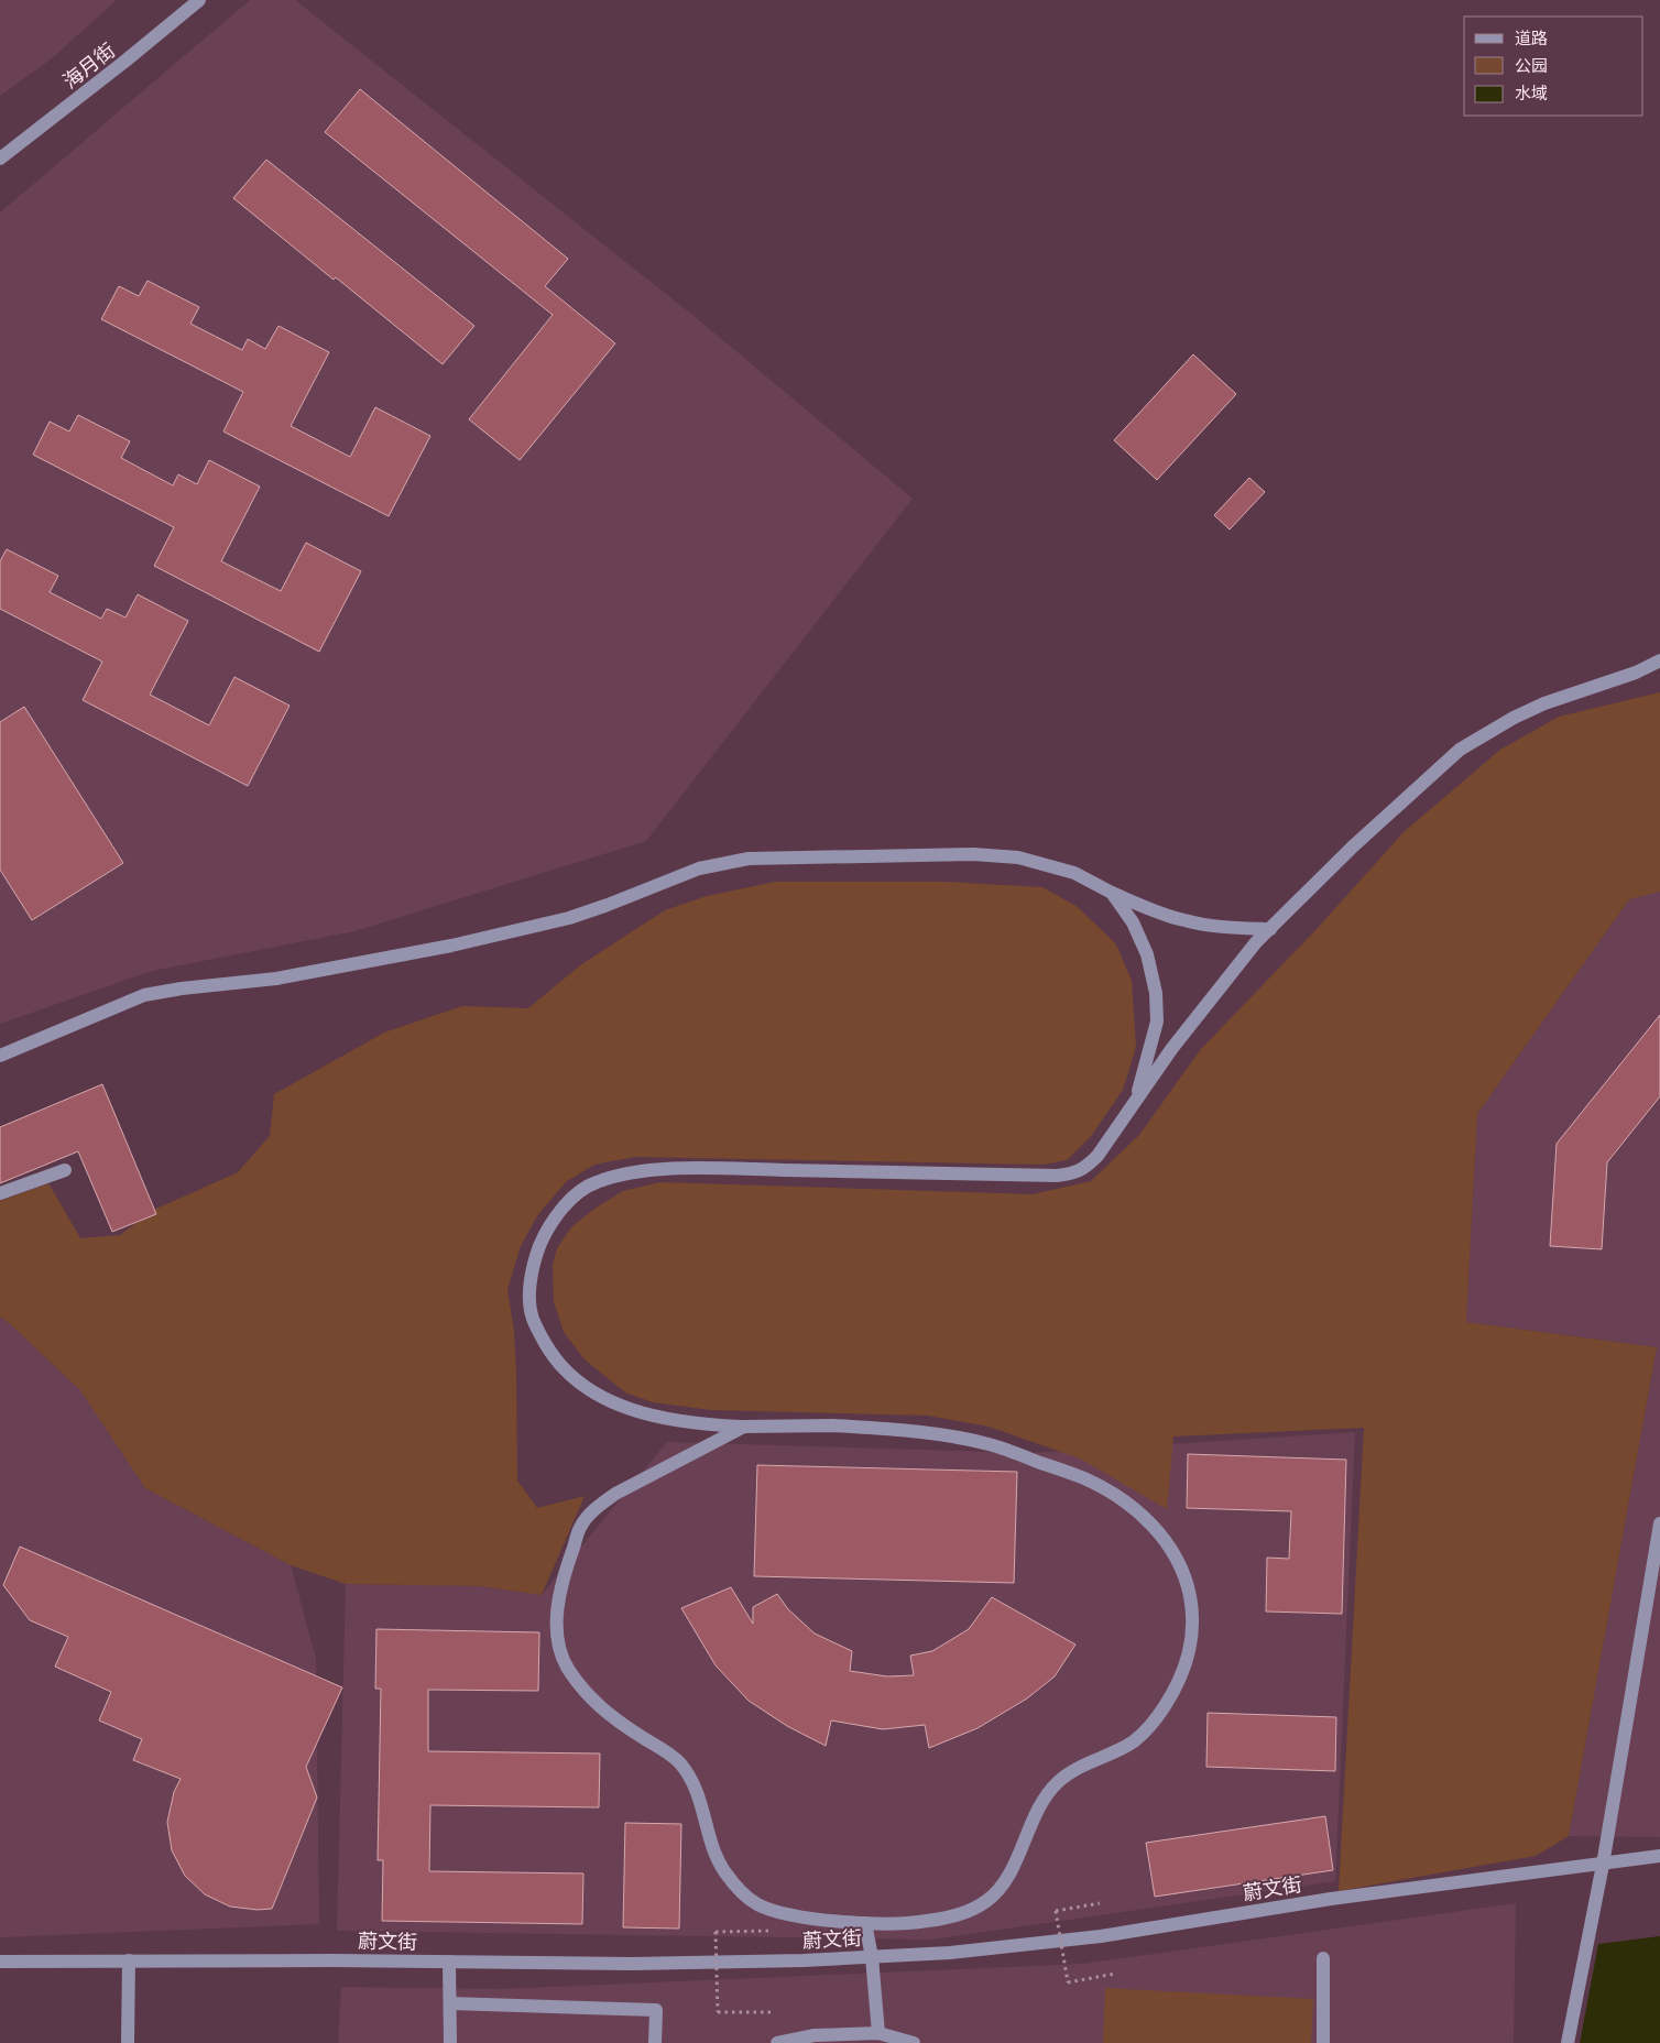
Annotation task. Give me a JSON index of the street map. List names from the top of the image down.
{
  "streets": {
    "street": ["海月街", "蔚文街"]
  },
  "legend": ["道路", "公园", "水域"]
}
